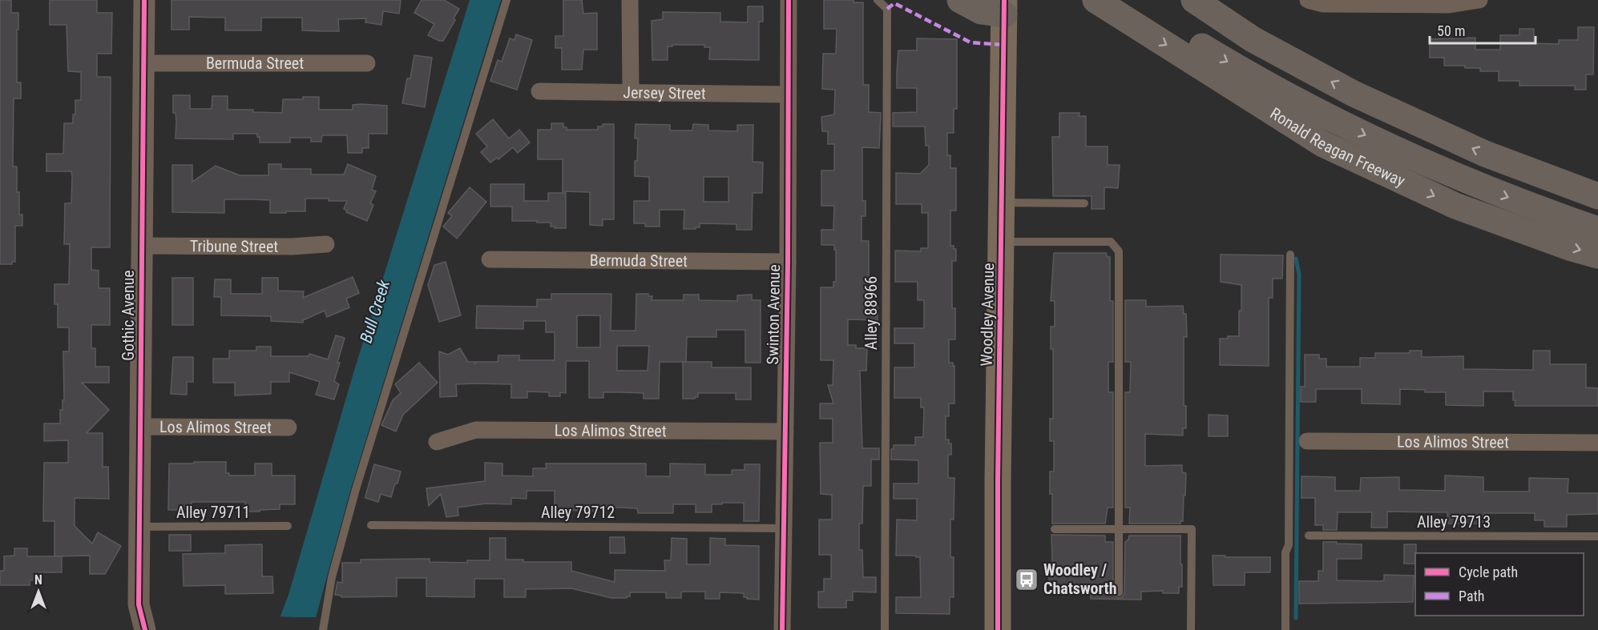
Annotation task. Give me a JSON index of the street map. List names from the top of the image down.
{
  "streets": {
    "highway": ["Ronald Reagan Freeway"],
    "main road": ["Woodley Avenue"],
    "street": [
      "Bermuda Street",
      "Jersey Street",
      "Tribune Street",
      "Swinton Avenue",
      "Gothic Avenue",
      "Los Alimos Street"
    ],
    "lane": [
      "Alley 88966",
      "Alley 79711",
      "Alley 79712",
      "Alley 79713"
    ]
  },
  "crossings": [
    ["Bermuda Street", "Swinton Avenue"],
    ["Bermuda Street", "Gothic Avenue"],
    ["Jersey Street", "Swinton Avenue"],
    ["Tribune Street", "Gothic Avenue"],
    ["Swinton Avenue", "Los Alimos Street"],
    ["Swinton Avenue", "Alley 79712"],
    ["Gothic Avenue", "Los Alimos Street"],
    ["Gothic Avenue", "Alley 79711"]
  ],
  "water": ["Bull Creek"],
  "places": {
    "bus stop": ["Woodley / Chatsworth"]
  },
  "legend": ["Cycle path", "Path"],
  "scale_bar": "50 m",
  "north": "top"
}
